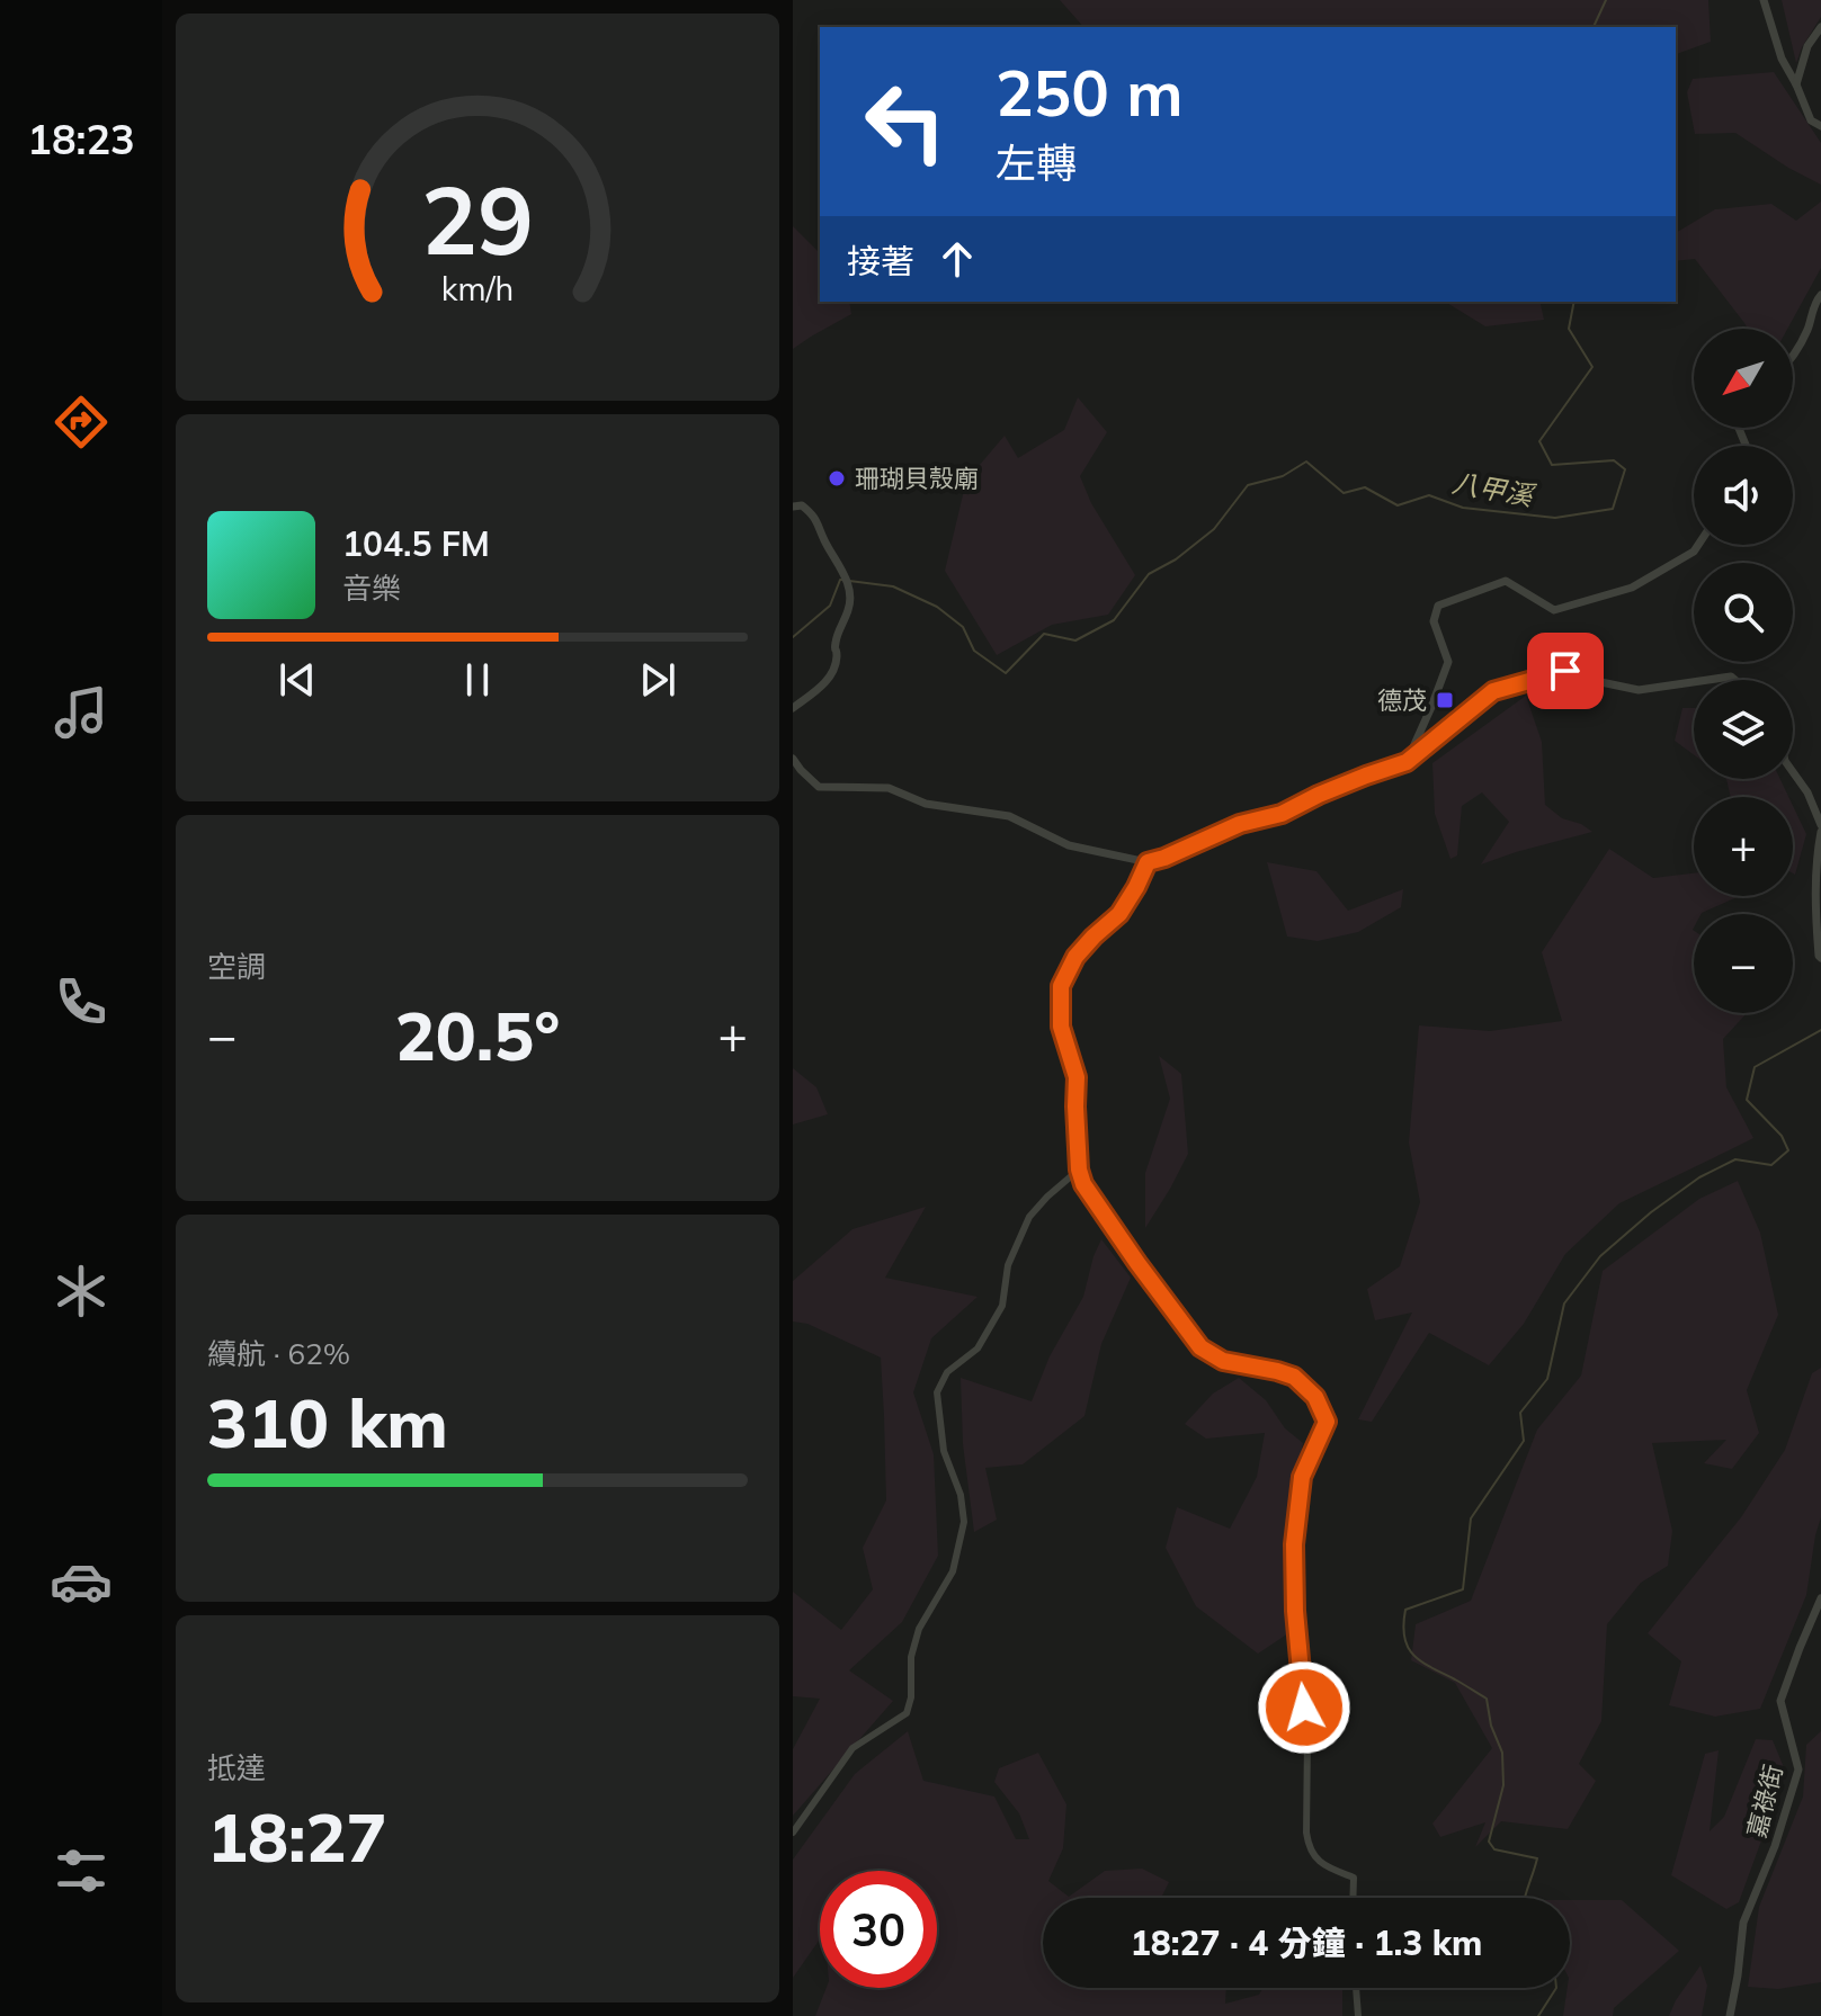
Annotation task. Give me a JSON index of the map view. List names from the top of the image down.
{
  "streets": {
    "street": ["嘉祿街"]
  },
  "water": ["八甲溪"],
  "places": {
    "other": ["珊瑚貝殼廟"],
    "transit": ["德茂"]
  },
  "north": "bottom left",
  "page": {
    "tabs": "18:23",
    "turn": ["250 m", "左轉"],
    "then": "接著",
    "map_buttons": ["+", "−"],
    "song": ["104.5 FM", "音樂"],
    "tile": [
      "空調",
      ["續航 · 62%", "310 km"],
      ["抵達", "18:27"]
    ],
    "heat": ["−", "20.5°", "+"],
    "limit": "30",
    "trip": "18:27 · 4 分鐘 · 1.3 km",
    "gauge": ["29", "km/h"]
  }
}
